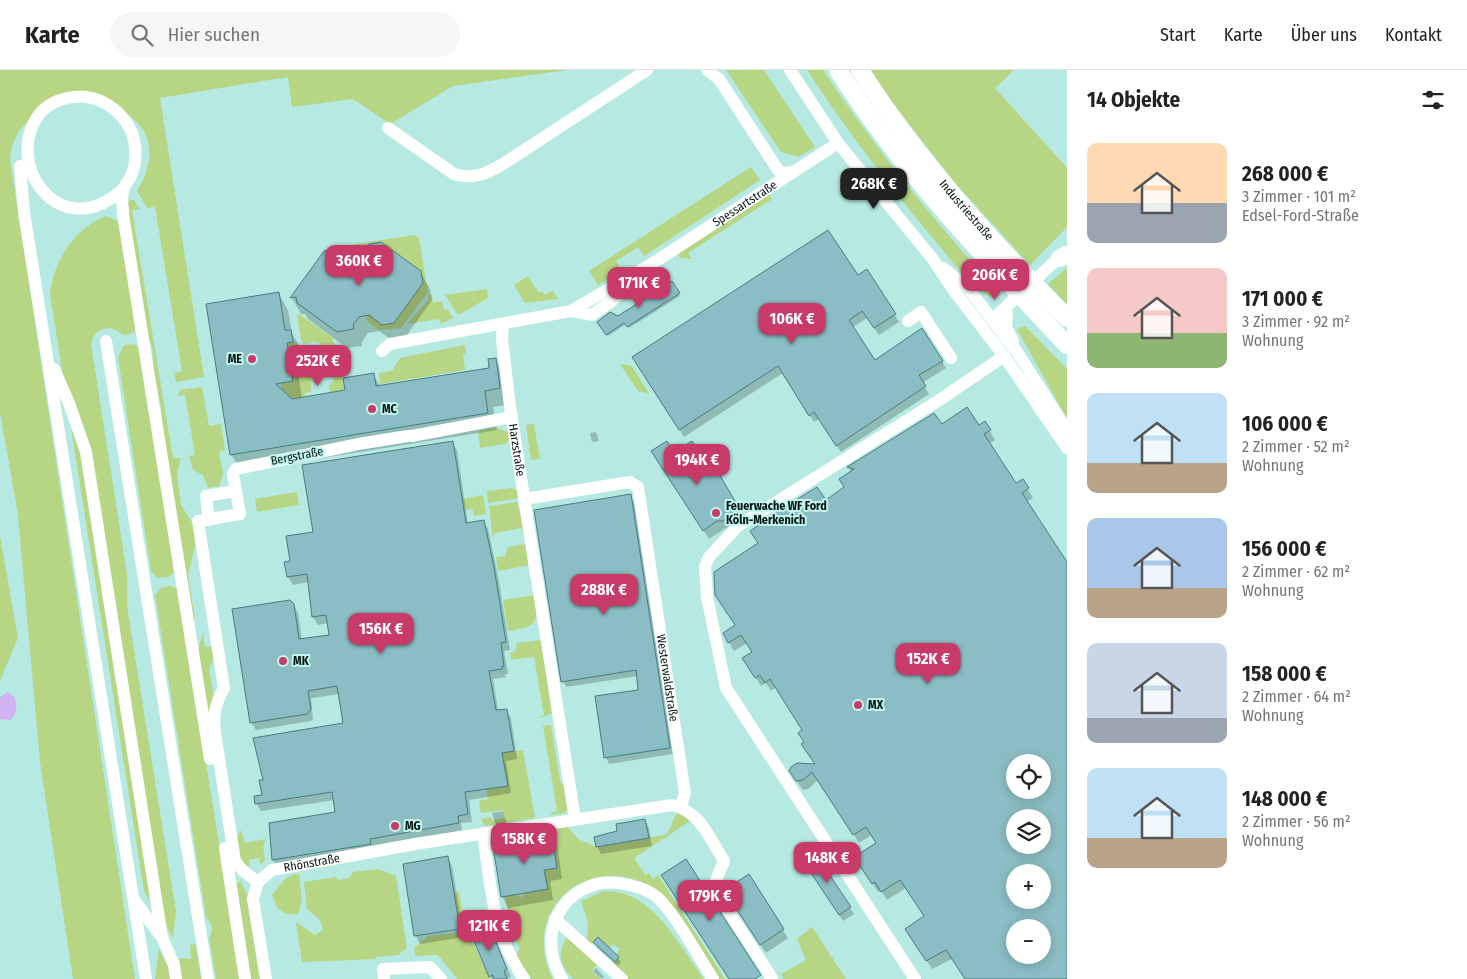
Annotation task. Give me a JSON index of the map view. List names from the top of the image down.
{
  "streets": {
    "highway": ["Industriestraße"],
    "street": [
      "Spessartstraße",
      "Harzstraße",
      "Bergstraße",
      "Westerwaldstraße",
      "Rhönstraße"
    ]
  },
  "crossings": [
    ["Spessartstraße", "Harzstraße"],
    ["Harzstraße", "Bergstraße"],
    ["Harzstraße", "Westerwaldstraße"],
    ["Harzstraße", "Rhönstraße"],
    ["Westerwaldstraße", "Rhönstraße"]
  ],
  "places": [
    "ME",
    "MC",
    "Feuerwache WF Ford Köln-Merkenich",
    "MK",
    "MX",
    "MG"
  ],
  "page": {
    "header": "Karte",
    "search": "Hier suchen",
    "nav": [
      "Start",
      "Karte",
      "Über uns",
      "Kontakt"
    ],
    "heading": "14 Objekte",
    "list": [
      {
        "name": "268 000 €",
        "note": "3 Zimmer · 101 m² · Edsel-Ford-Straße"
      },
      {
        "name": "171 000 €",
        "note": "3 Zimmer · 92 m² · Wohnung"
      },
      {
        "name": "106 000 €",
        "note": "2 Zimmer · 52 m² · Wohnung"
      },
      {
        "name": "156 000 €",
        "note": "2 Zimmer · 62 m² · Wohnung"
      },
      {
        "name": "158 000 €",
        "note": "2 Zimmer · 64 m² · Wohnung"
      },
      {
        "name": "148 000 €",
        "note": "2 Zimmer · 56 m² · Wohnung"
      }
    ],
    "price": [
      "268K €",
      "360K €",
      "206K €",
      "171K €",
      "106K €",
      "252K €",
      "194K €",
      "288K €",
      "156K €",
      "152K €",
      "158K €",
      "148K €",
      "179K €",
      "121K €"
    ],
    "map_buttons": ["+", "−"]
  }
}
